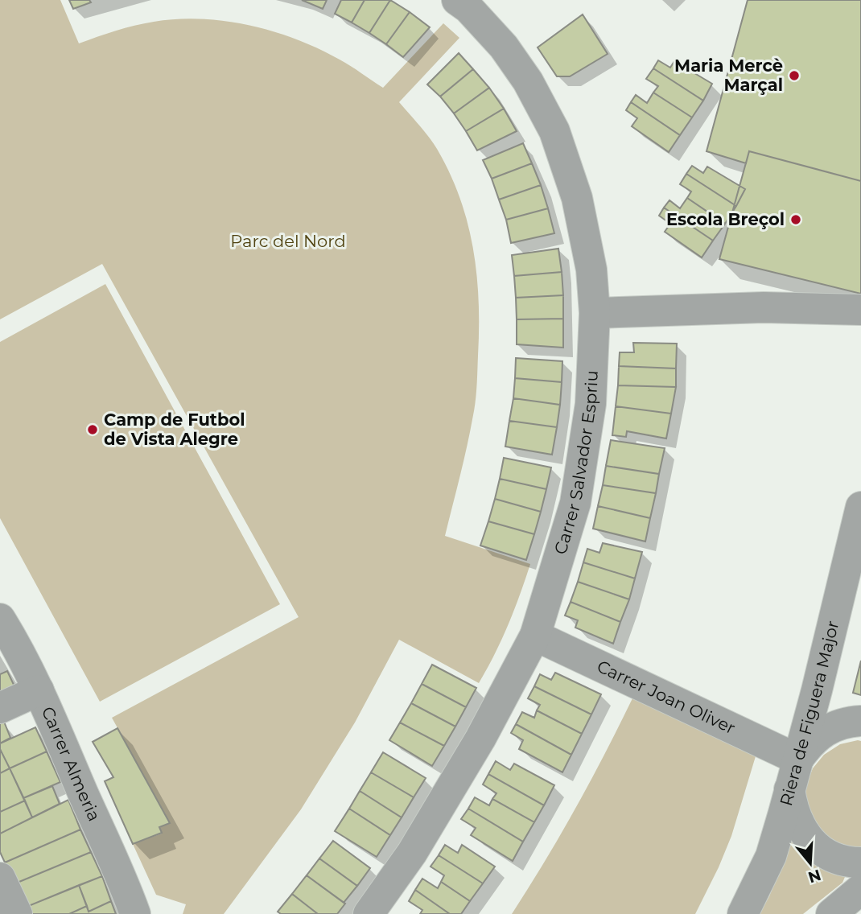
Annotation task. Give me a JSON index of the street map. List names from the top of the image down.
{
  "streets": {
    "street": [
      "Carrer Salvador Espriu",
      "Carrer Joan Oliver",
      "Riera de Figuera Major",
      "Carrer Almeria"
    ]
  },
  "crossings": [
    ["Carrer Salvador Espriu", "Carrer Joan Oliver"],
    ["Carrer Joan Oliver", "Riera de Figuera Major"]
  ],
  "parks": ["Parc del Nord"],
  "places": ["Maria Mercè Marçal", "Escola Breçol", "Camp de Futbol de Vista Alegre"],
  "north": "bottom"
}
